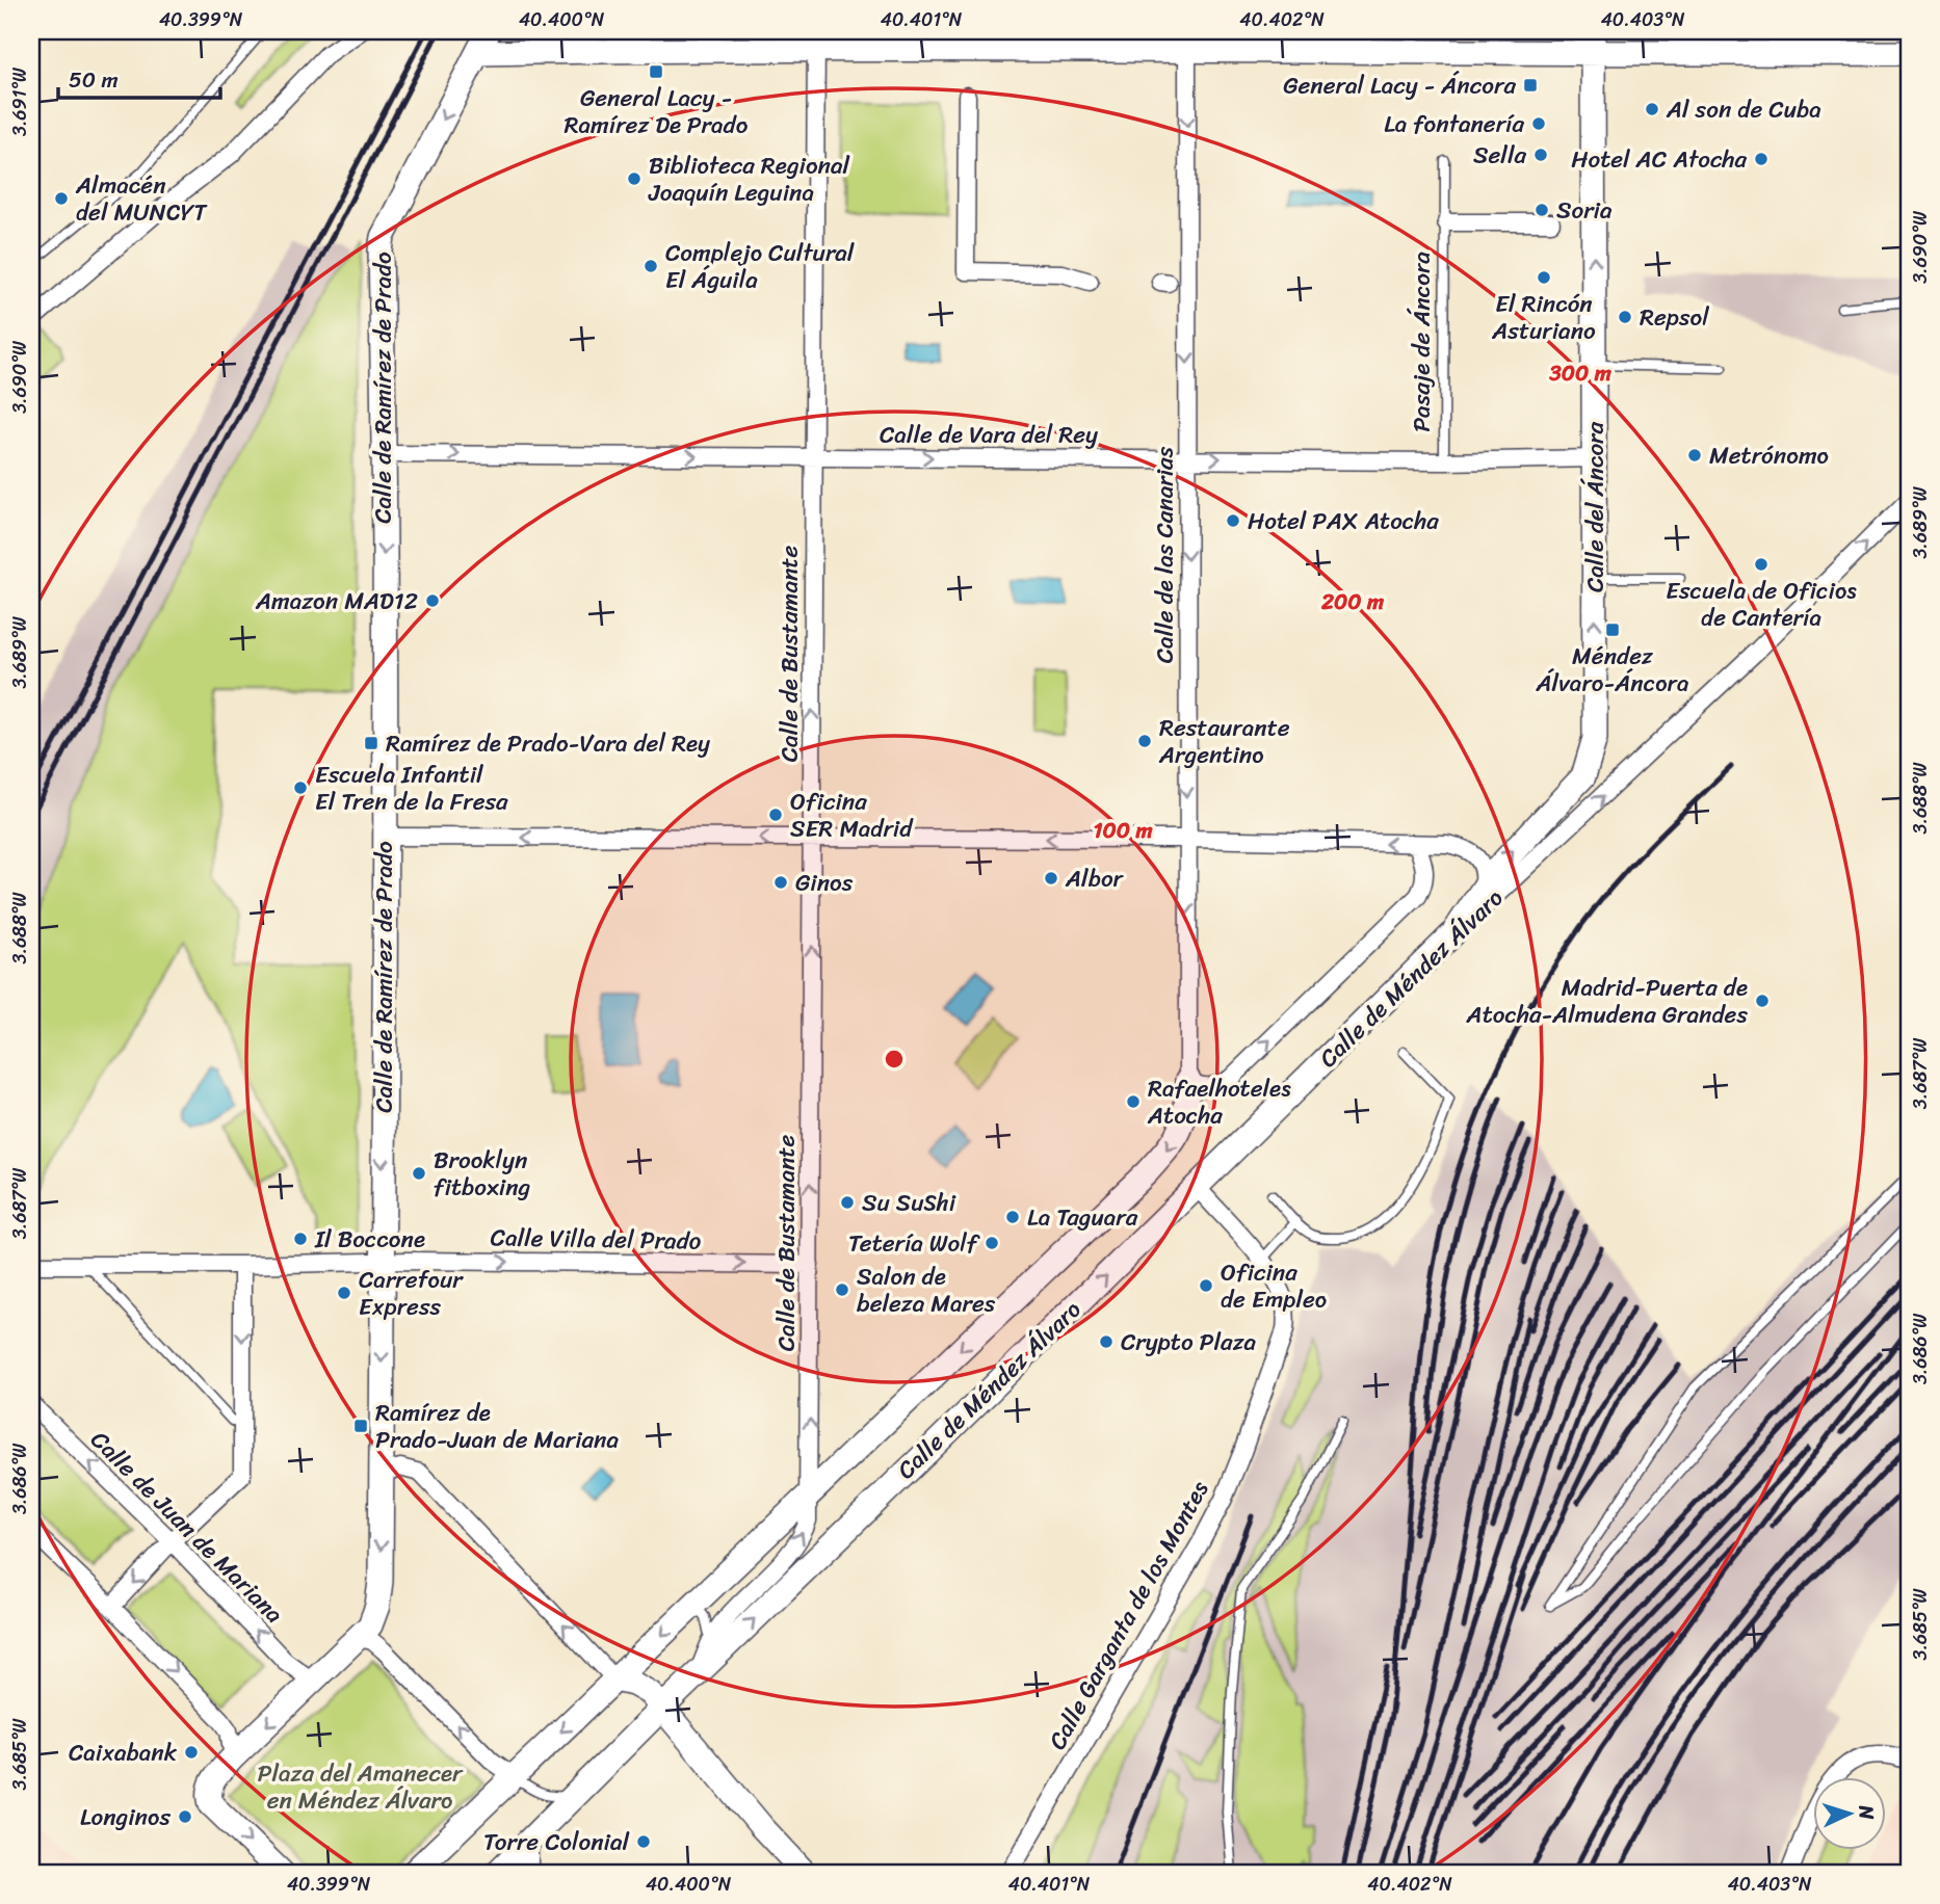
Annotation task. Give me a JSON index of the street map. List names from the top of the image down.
{
  "streets": {
    "main road": ["Calle de Ramírez de Prado", "Calle del Áncora", "Calle de Méndez Álvaro"],
    "street": [
      "Pasaje de Áncora",
      "Calle de Vara del Rey",
      "Calle de las Canarias",
      "Calle de Bustamante",
      "Calle Villa del Prado",
      "Calle de Juan de Mariana",
      "Calle Garganta de los Montes"
    ]
  },
  "crossings": [
    ["Pasaje de Áncora", "Calle de Vara del Rey"],
    ["Calle de Ramírez de Prado", "Calle de Vara del Rey"],
    ["Calle de Ramírez de Prado", "Calle Villa del Prado"],
    ["Calle de Vara del Rey", "Calle del Áncora"],
    ["Calle de Vara del Rey", "Calle de las Canarias"],
    ["Calle de Vara del Rey", "Calle de Bustamante"],
    ["Calle del Áncora", "Calle de Méndez Álvaro"],
    ["Calle de las Canarias", "Calle de Méndez Álvaro"],
    ["Calle de Bustamante", "Calle de Méndez Álvaro"],
    ["Calle de Bustamante", "Calle Villa del Prado"],
    ["Calle de Méndez Álvaro", "Calle Garganta de los Montes"]
  ],
  "one_way": [
    "Calle de Ramírez de Prado",
    "Calle de Vara del Rey",
    "Calle del Áncora",
    "Calle de las Canarias",
    "Calle de Bustamante",
    "Calle Villa del Prado"
  ],
  "parks": ["Plaza del Amanecer en Méndez Álvaro"],
  "places": {
    "transit": [
      "General Lacy - Ramírez De Prado",
      "General Lacy - Áncora",
      "Méndez Álvaro-Áncora",
      "Ramírez de Prado-Vara del Rey",
      "Ramírez de Prado-Juan de Mariana"
    ],
    "other": [
      "Al son de Cuba",
      "La fontanería",
      "Sella",
      "Hotel AC Atocha",
      "Biblioteca Regional Joaquín Leguina",
      "Almacén del MUNCYT",
      "Soria",
      "Complejo Cultural El Águila",
      "El Rincón Asturiano",
      "Repsol",
      "Metrónomo",
      "Hotel PAX Atocha",
      "Escuela de Oficios de Cantería",
      "Amazon MAD12",
      "Restaurante Argentino",
      "Escuela Infantil El Tren de la Fresa",
      "Oficina SER Madrid",
      "Albor",
      "Ginos",
      "Madrid-Puerta de Atocha-Almudena Grandes",
      "Rafaelhoteles Atocha",
      "Brooklyn fitboxing",
      "Su SuShi",
      "La Taguara",
      "Il Boccone",
      "Tetería Wolf",
      "Oficina de Empleo",
      "Salon de beleza Mares",
      "Carrefour Express",
      "Crypto Plaza",
      "Caixabank",
      "Longinos",
      "Torre Colonial"
    ]
  },
  "scale_bar": "50 m",
  "north": "right",
  "coordinates": [
    "40.399°N",
    "40.400°N",
    "40.401°N",
    "40.402°N",
    "40.403°N",
    "3.691°W",
    "3.690°W",
    "3.689°W",
    "3.688°W",
    "3.687°W",
    "3.686°W",
    "3.685°W"
  ],
  "rings": ["300 m", "200 m", "100 m"]
}
